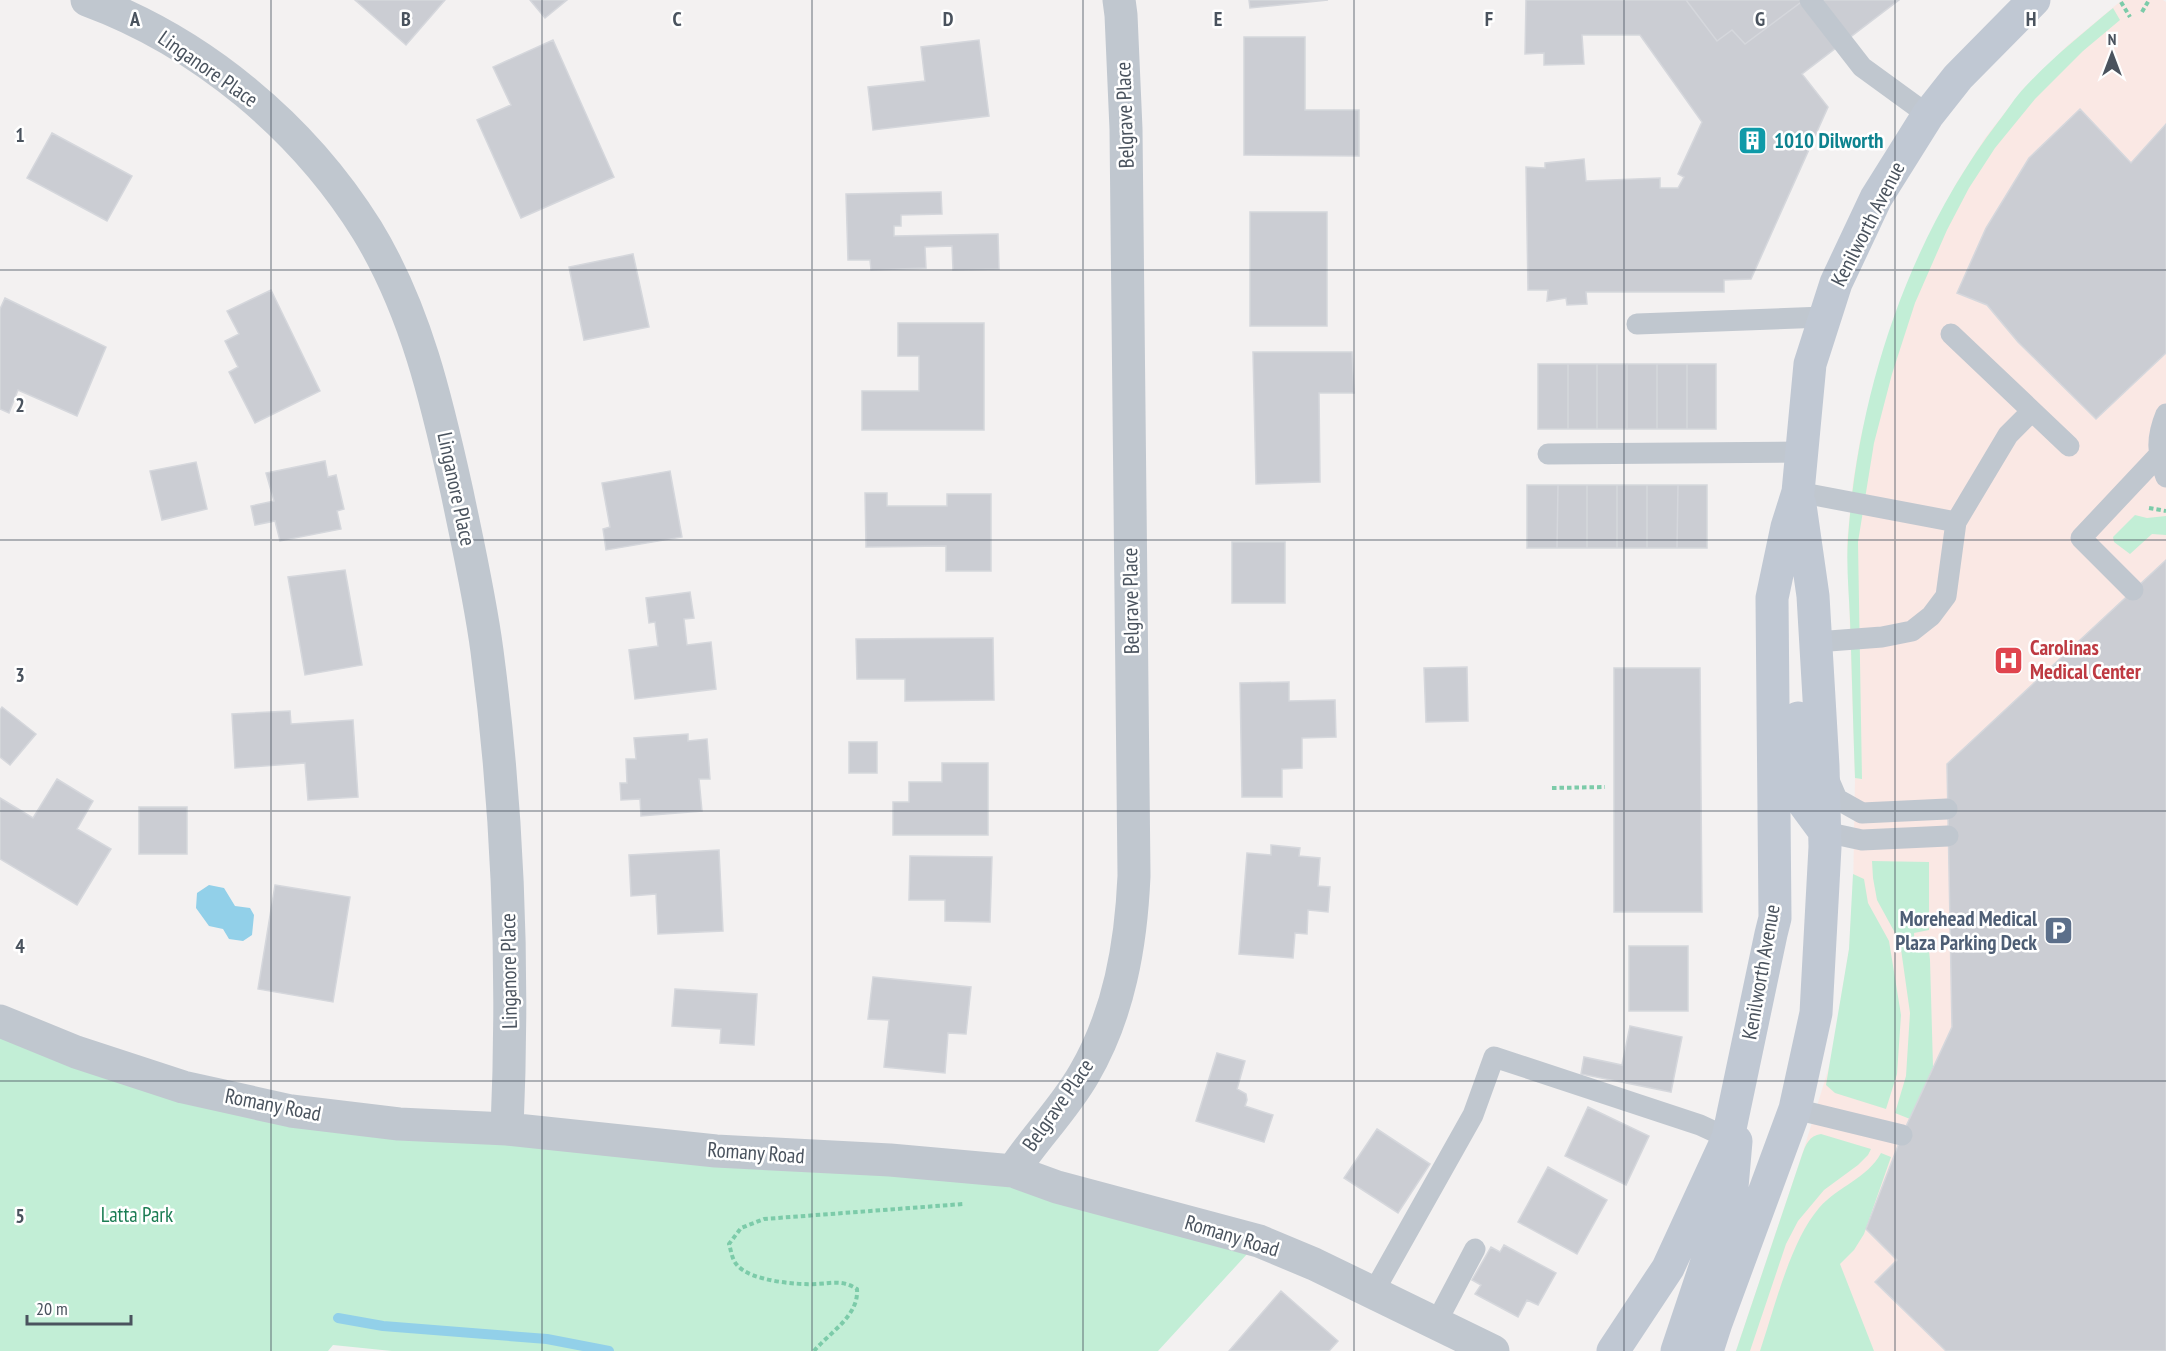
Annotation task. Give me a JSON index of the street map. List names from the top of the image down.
{
  "streets": {
    "main road": ["Kenilworth Avenue"],
    "street": ["Linganore Place", "Belgrave Place", "Romany Road"]
  },
  "crossings": [
    ["Linganore Place", "Romany Road"],
    ["Belgrave Place", "Romany Road"]
  ],
  "parks": ["Latta Park"],
  "places": {
    "building": ["1010 Dilworth"],
    "hospital": ["Carolinas Medical Center"],
    "parking": ["Morehead Medical Plaza Parking Deck"]
  },
  "scale_bar": "20 m",
  "north": "top",
  "grid": {
    "columns": [
      "A",
      "B",
      "C",
      "D",
      "E",
      "F",
      "G",
      "H"
    ],
    "rows": [
      "1",
      "2",
      "3",
      "4",
      "5"
    ]
  }
}
